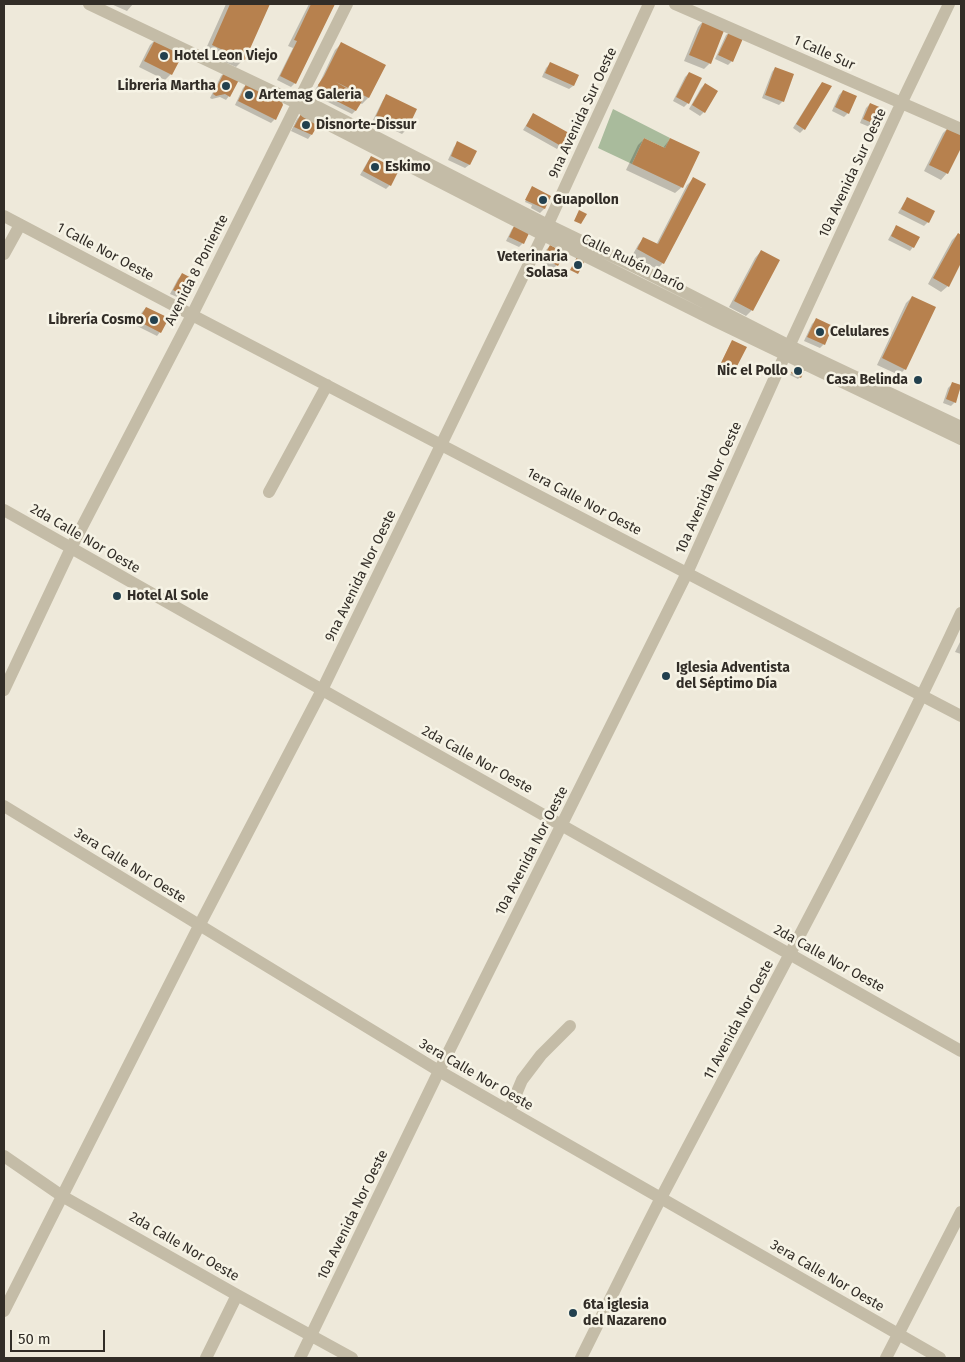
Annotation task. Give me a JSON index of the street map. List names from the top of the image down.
{
  "streets": {
    "street": [
      "1 Calle Sur",
      "9na Avenida Sur Oeste",
      "10a Avenida Sur Oeste",
      "1 Calle Nor Oeste",
      "Calle Rubén Darío",
      "Avenida 8 Poniente",
      "10a Avenida Nor Oeste",
      "1era Calle Nor Oeste",
      "2da Calle Nor Oeste",
      "9na Avenida Nor Oeste",
      "3era Calle Nor Oeste",
      "11 Avenida Nor Oeste"
    ]
  },
  "crossings": [
    ["1 Calle Sur", "10a Avenida Sur Oeste"],
    ["9na Avenida Sur Oeste", "Calle Rubén Darío"],
    ["9na Avenida Sur Oeste", "9na Avenida Nor Oeste"],
    ["10a Avenida Sur Oeste", "Calle Rubén Darío"],
    ["10a Avenida Sur Oeste", "10a Avenida Nor Oeste"],
    ["1 Calle Nor Oeste", "Avenida 8 Poniente"],
    ["1 Calle Nor Oeste", "1era Calle Nor Oeste"],
    ["Calle Rubén Darío", "Avenida 8 Poniente"],
    ["Calle Rubén Darío", "10a Avenida Nor Oeste"],
    ["Calle Rubén Darío", "9na Avenida Nor Oeste"],
    ["Avenida 8 Poniente", "1era Calle Nor Oeste"],
    ["Avenida 8 Poniente", "2da Calle Nor Oeste"],
    ["10a Avenida Nor Oeste", "1era Calle Nor Oeste"],
    ["10a Avenida Nor Oeste", "2da Calle Nor Oeste"],
    ["10a Avenida Nor Oeste", "3era Calle Nor Oeste"],
    ["1era Calle Nor Oeste", "9na Avenida Nor Oeste"],
    ["1era Calle Nor Oeste", "11 Avenida Nor Oeste"],
    ["2da Calle Nor Oeste", "9na Avenida Nor Oeste"],
    ["2da Calle Nor Oeste", "11 Avenida Nor Oeste"],
    ["9na Avenida Nor Oeste", "3era Calle Nor Oeste"],
    ["3era Calle Nor Oeste", "11 Avenida Nor Oeste"]
  ],
  "places": [
    "Hotel Leon Viejo",
    "Libreria Martha",
    "Artemag Galeria",
    "Disnorte-Dissur",
    "Eskimo",
    "Guapollon",
    "Veterinaria Solasa",
    "Librería Cosmo",
    "Celulares",
    "Nic el Pollo",
    "Casa Belinda",
    "Hotel Al Sole",
    "Iglesia Adventista del Séptimo Día",
    "6ta iglesia del Nazareno"
  ],
  "scale_bar": "50 m"
}
